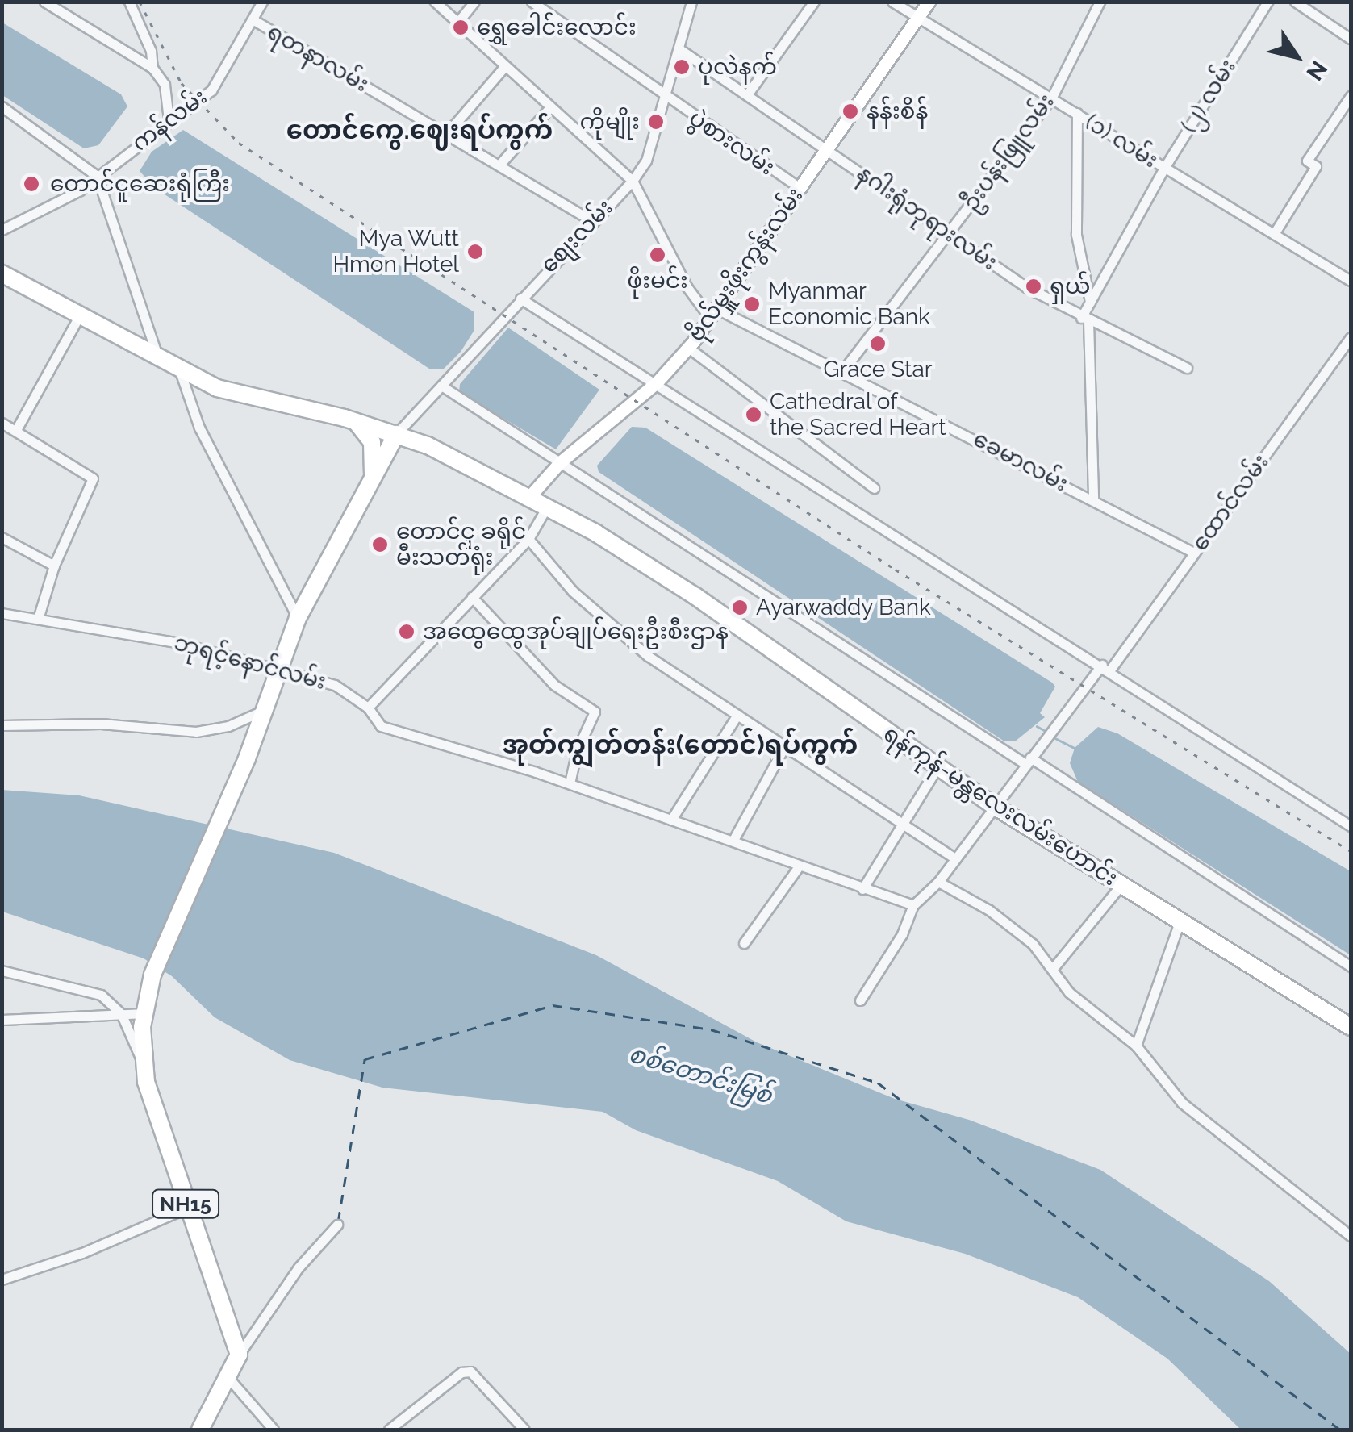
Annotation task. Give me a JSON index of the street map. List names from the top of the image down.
{
  "streets": {
    "highway": ["ရန်ကုန်-မန္တလေးလမ်းဟောင်း", "NH15"],
    "street": [
      "ရတနာလမ်း",
      "(၂) လမ်း",
      "ကန်လမ်း",
      "(၁) လမ်း",
      "ပွဲစားလမ်း",
      "ဦးပန်းဖြူလမ်း",
      "နဂါးရုံဘုရားလမ်း",
      "စျေးလမ်း",
      "ဗိုလ်မှူးဖိုးကွန်းလမ်း",
      "ခေမာလမ်း",
      "ထောင်လမ်း",
      "ဘုရင့်နောင်လမ်း"
    ]
  },
  "crossings": [
    ["ရတနာလမ်း", "ကန်လမ်း"],
    ["ရတနာလမ်း", "စျေးလမ်း"],
    ["(၂) လမ်း", "(၁) လမ်း"],
    ["(၂) လမ်း", "နဂါးရုံဘုရားလမ်း"],
    ["(၁) လမ်း", "ဦးပန်းဖြူလမ်း"],
    ["(၁) လမ်း", "ဗိုလ်မှူးဖိုးကွန်းလမ်း"],
    ["ပွဲစားလမ်း", "စျေးလမ်း"],
    ["ပွဲစားလမ်း", "ဗိုလ်မှူးဖိုးကွန်းလမ်း"],
    ["ဦးပန်းဖြူလမ်း", "နဂါးရုံဘုရားလမ်း"],
    ["ဦးပန်းဖြူလမ်း", "ခေမာလမ်း"],
    ["နဂါးရုံဘုရားလမ်း", "စျေးလမ်း"],
    ["နဂါးရုံဘုရားလမ်း", "ဗိုလ်မှူးဖိုးကွန်းလမ်း"],
    ["စျေးလမ်း", "ရန်ကုန်-မန္တလေးလမ်းဟောင်း"],
    ["စျေးလမ်း", "NH15"],
    ["ဗိုလ်မှူးဖိုးကွန်းလမ်း", "ခေမာလမ်း"],
    ["ဗိုလ်မှူးဖိုးကွန်းလမ်း", "ရန်ကုန်-မန္တလေးလမ်းဟောင်း"],
    ["ခေမာလမ်း", "ထောင်လမ်း"],
    ["ထောင်လမ်း", "ဘုရင့်နောင်လမ်း"],
    ["ထောင်လမ်း", "ရန်ကုန်-မန္တလေးလမ်းဟောင်း"],
    ["ဘုရင့်နောင်လမ်း", "NH15"],
    ["ရန်ကုန်-မန္တလေးလမ်းဟောင်း", "NH15"]
  ],
  "districts": ["တောင်ကွေ.ဈေးရပ်ကွက်", "အုတ်ကျွတ်တန်း(တောင်)ရပ်ကွက်"],
  "water": ["စစ်တောင်းမြစ်"],
  "places": [
    "ရွှေခေါင်းလောင်း",
    "ပုလဲနက်",
    "နန်းစိန်",
    "ကိုမျိုး",
    "တောင်ငူဆေးရုံကြီး",
    "Mya Wutt Hmon Hotel",
    "ဖိုးမင်း",
    "ရှယ်",
    "Myanmar Economic Bank",
    "Grace Star",
    "Cathedral of the Sacred Heart",
    "တောင်ငူ ခရိုင် မီးသတ်ရုံး",
    "Ayarwaddy Bank",
    "အထွေထွေအုပ်ချုပ်ရေးဦးစီးဌာန"
  ],
  "north": "bottom right"
}
